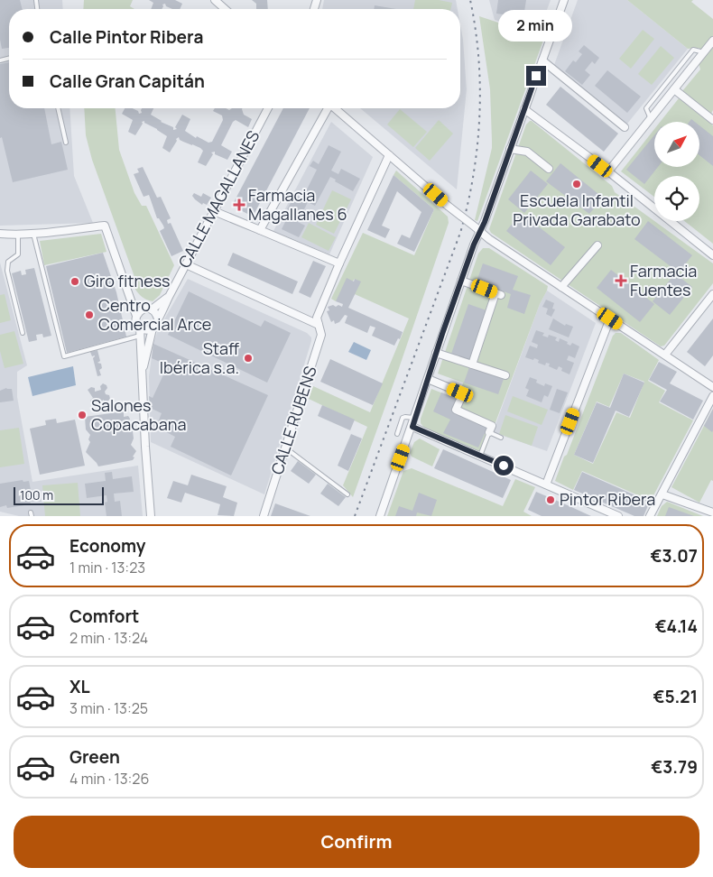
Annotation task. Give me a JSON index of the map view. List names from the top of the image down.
{
  "streets": {
    "street": ["CALLE MAGALLANES", "CALLE RUBENS"]
  },
  "places": {
    "other": [
      "Escuela Infantil Privada Garabato",
      "Giro fitness",
      "Centro Comercial Arce",
      "Staff Ibérica s.a.",
      "Salones Copacabana",
      "Pintor Ribera"
    ],
    "health": ["Farmacia Magallanes 6", "Farmacia Fuentes"]
  },
  "scale_bar": "100 m",
  "north": "top right",
  "page": {
    "banner": ["Calle Pintor Ribera", "Calle Gran Capitán"],
    "bubble": "2 min",
    "scale": "100 m",
    "list": [
      {
        "name": "Economy",
        "note": "1 min · 13:23",
        "value": "€3.07"
      },
      {
        "name": "Comfort",
        "note": "2 min · 13:24",
        "value": "€4.14"
      },
      {
        "name": "XL",
        "note": "3 min · 13:25",
        "value": "€5.21"
      },
      {
        "name": "Green",
        "note": "4 min · 13:26",
        "value": "€3.79"
      }
    ],
    "buttons": "Confirm"
  }
}
